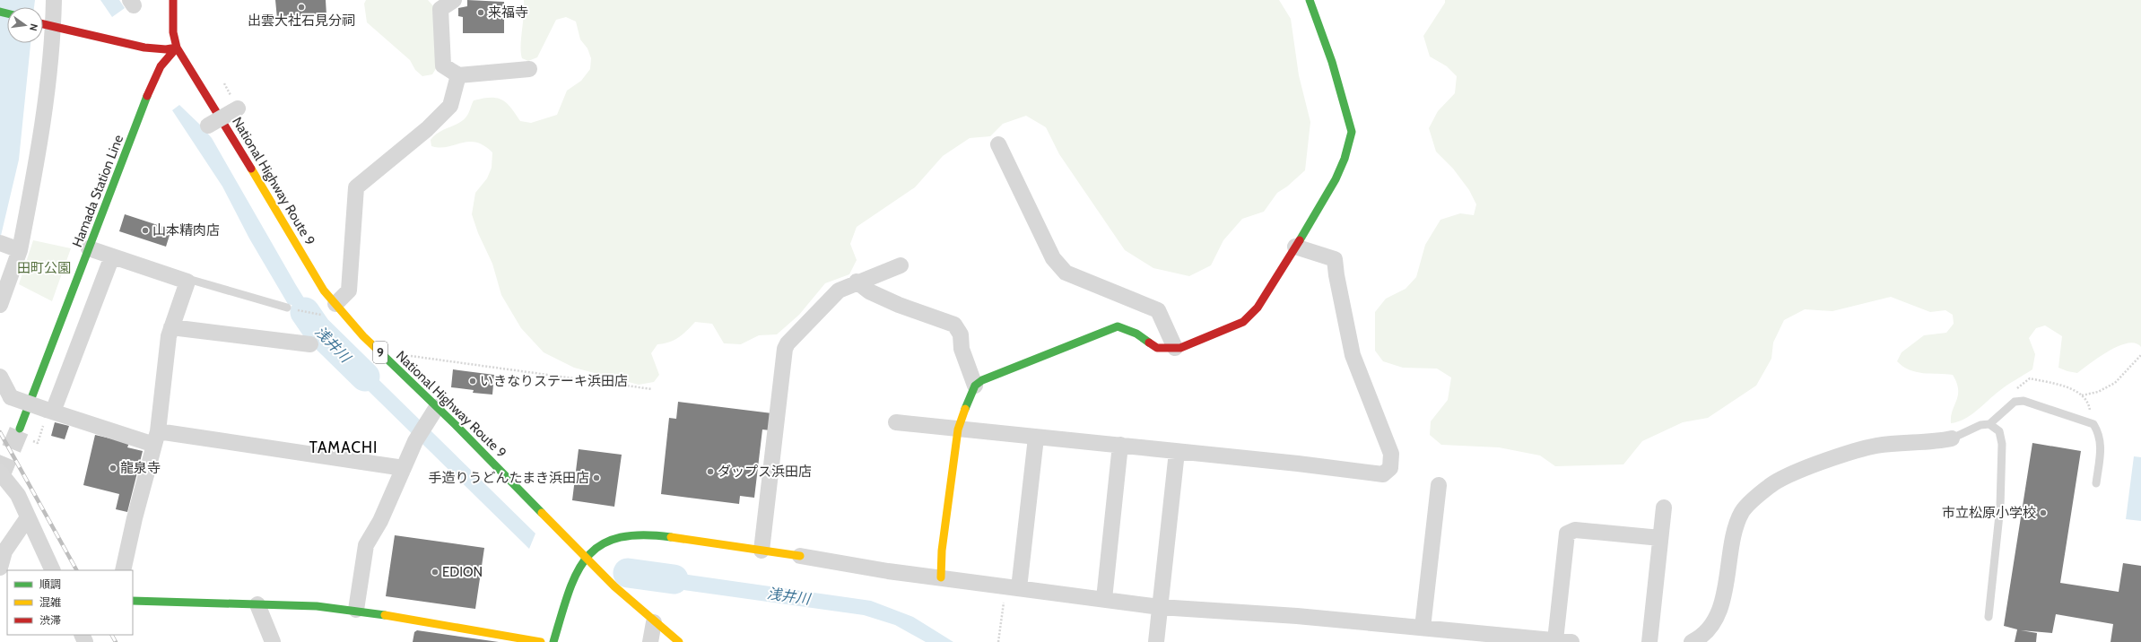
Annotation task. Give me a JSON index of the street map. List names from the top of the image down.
{
  "streets": {
    "main road": ["National Highway Route 9", "Hamada Station Line", "9"]
  },
  "crossings": [
    ["National Highway Route 9", "Hamada Station Line"]
  ],
  "districts": ["TAMACHI"],
  "water": ["浅井川"],
  "parks": ["田町公園"],
  "places": [
    "出雲大社石見分祠",
    "来福寺",
    "山本精肉店",
    "いきなりステーキ浜田店",
    "龍泉寺",
    "ダップス浜田店",
    "手造りうどんたまき浜田店",
    "市立松原小学校",
    "EDION"
  ],
  "legend": ["順調", "混雑", "渋滞"],
  "north": "right"
}
